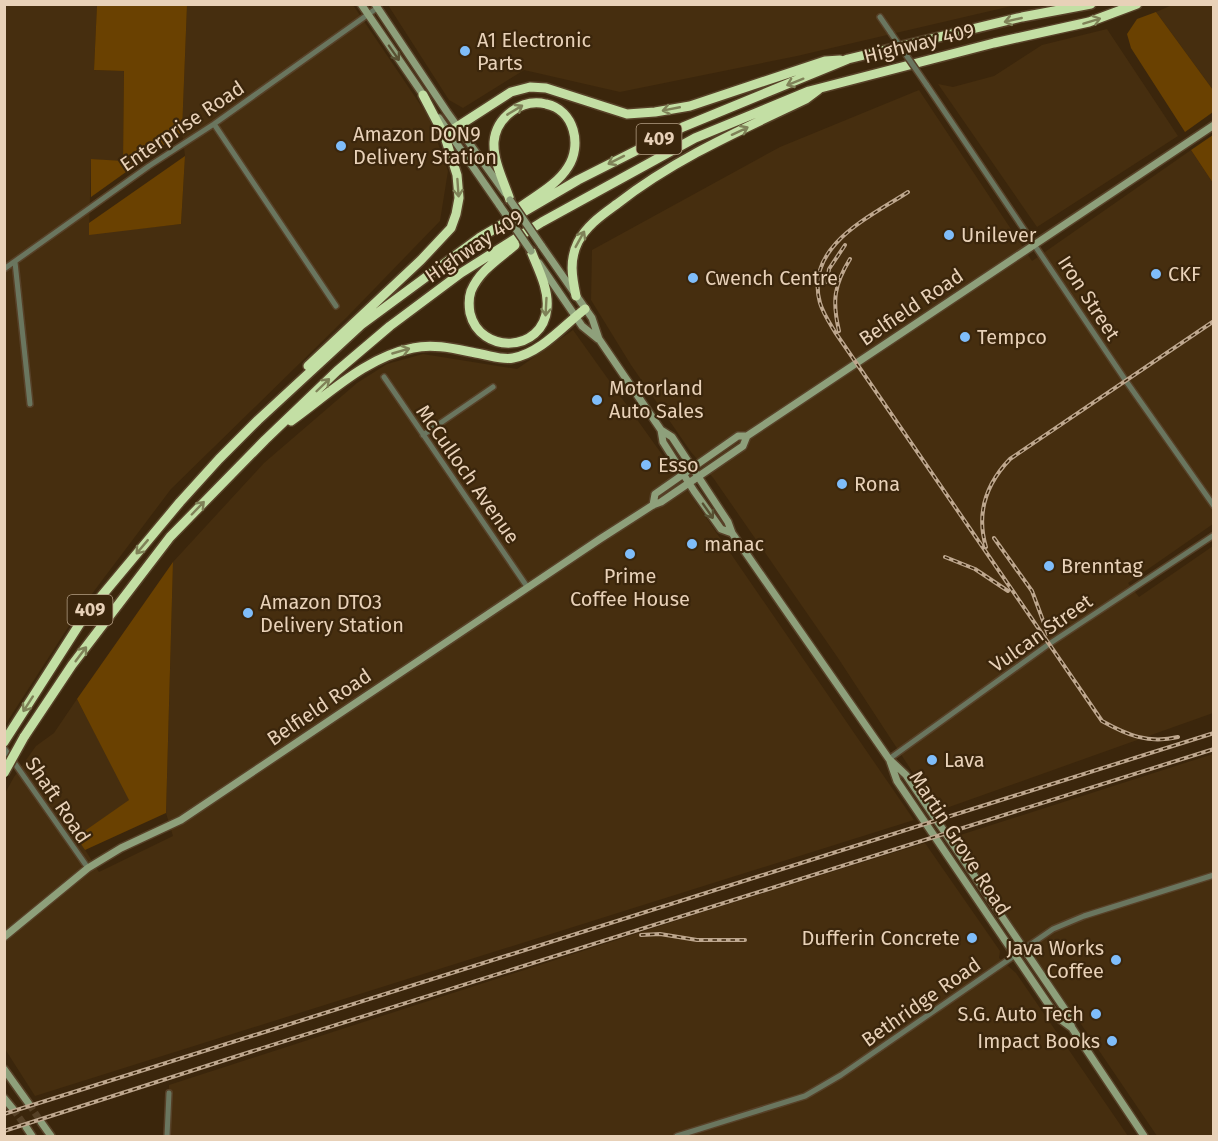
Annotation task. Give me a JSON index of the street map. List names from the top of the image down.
{
  "streets": {
    "highway": ["Highway 409", "409"],
    "main road": ["Belfield Road", "Martin Grove Road"],
    "street": [
      "Enterprise Road",
      "Iron Street",
      "McCulloch Avenue",
      "Vulcan Street",
      "Shaft Road",
      "Bethridge Road"
    ]
  },
  "crossings": [
    ["Enterprise Road", "Martin Grove Road"],
    ["Iron Street", "Belfield Road"],
    ["Belfield Road", "McCulloch Avenue"],
    ["Belfield Road", "Shaft Road"],
    ["Belfield Road", "Martin Grove Road"],
    ["Vulcan Street", "Martin Grove Road"],
    ["Martin Grove Road", "Bethridge Road"]
  ],
  "places": [
    "A1 Electronic Parts",
    "Amazon DON9 Delivery Station",
    "Unilever",
    "CKF",
    "Cwench Centre",
    "Tempco",
    "Motorland Auto Sales",
    "Esso",
    "Rona",
    "manac",
    "Prime Coffee House",
    "Brenntag",
    "Amazon DTO3 Delivery Station",
    "Lava",
    "Dufferin Concrete",
    "Java Works Coffee",
    "S.G. Auto Tech",
    "Impact Books"
  ]
}
